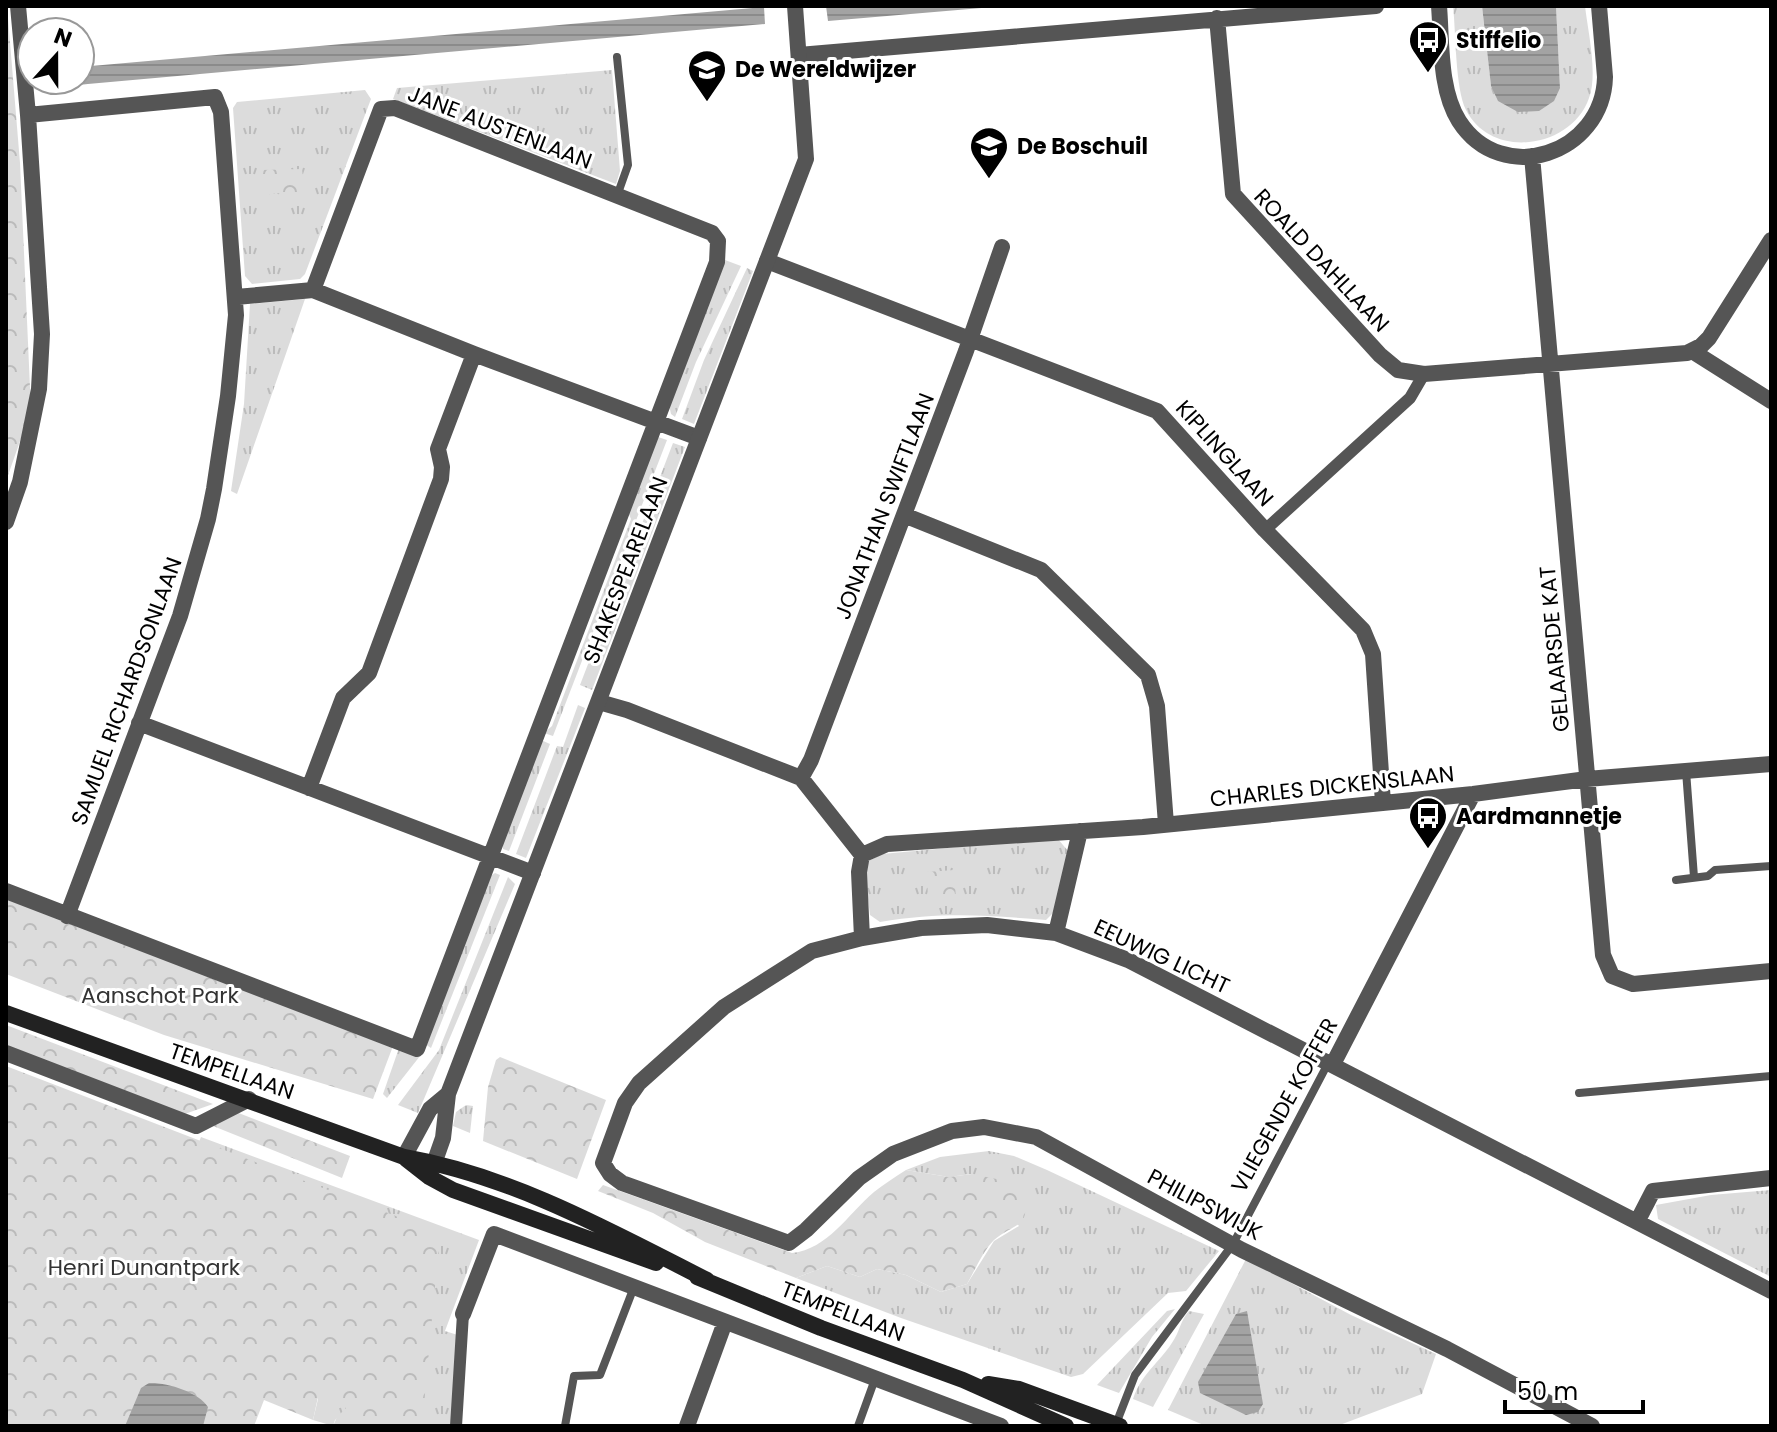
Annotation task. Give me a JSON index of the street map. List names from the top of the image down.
{
  "streets": {
    "main road": ["TEMPELLAAN"],
    "street": [
      "JANE AUSTENLAAN",
      "ROALD DAHLLAAN",
      "KIPLINGLAAN",
      "JONATHAN SWIFTLAAN",
      "SHAKESPEARELAAN",
      "GELAARSDE KAT",
      "SAMUEL RICHARDSONLAAN",
      "CHARLES DICKENSLAAN",
      "EEUWIG LICHT",
      "VLIEGENDE KOFFER",
      "PHILIPSWIJK"
    ]
  },
  "crossings": [
    ["JANE AUSTENLAAN", "SHAKESPEARELAAN"],
    ["ROALD DAHLLAAN", "GELAARSDE KAT"],
    ["KIPLINGLAAN", "JONATHAN SWIFTLAAN"],
    ["KIPLINGLAAN", "SHAKESPEARELAAN"],
    ["KIPLINGLAAN", "CHARLES DICKENSLAAN"],
    ["SHAKESPEARELAAN", "SAMUEL RICHARDSONLAAN"],
    ["SHAKESPEARELAAN", "TEMPELLAAN"],
    ["GELAARSDE KAT", "CHARLES DICKENSLAAN"],
    ["CHARLES DICKENSLAAN", "VLIEGENDE KOFFER"],
    ["EEUWIG LICHT", "VLIEGENDE KOFFER"],
    ["EEUWIG LICHT", "PHILIPSWIJK"],
    ["TEMPELLAAN", "VLIEGENDE KOFFER"],
    ["VLIEGENDE KOFFER", "PHILIPSWIJK"]
  ],
  "parks": ["Aanschot Park", "Henri Dunantpark"],
  "places": {
    "bus stop": ["Stiffelio", "Aardmannetje"],
    "school or university": ["De Wereldwijzer", "De Boschuil"]
  },
  "scale_bar": "50 m",
  "north": "top"
}
